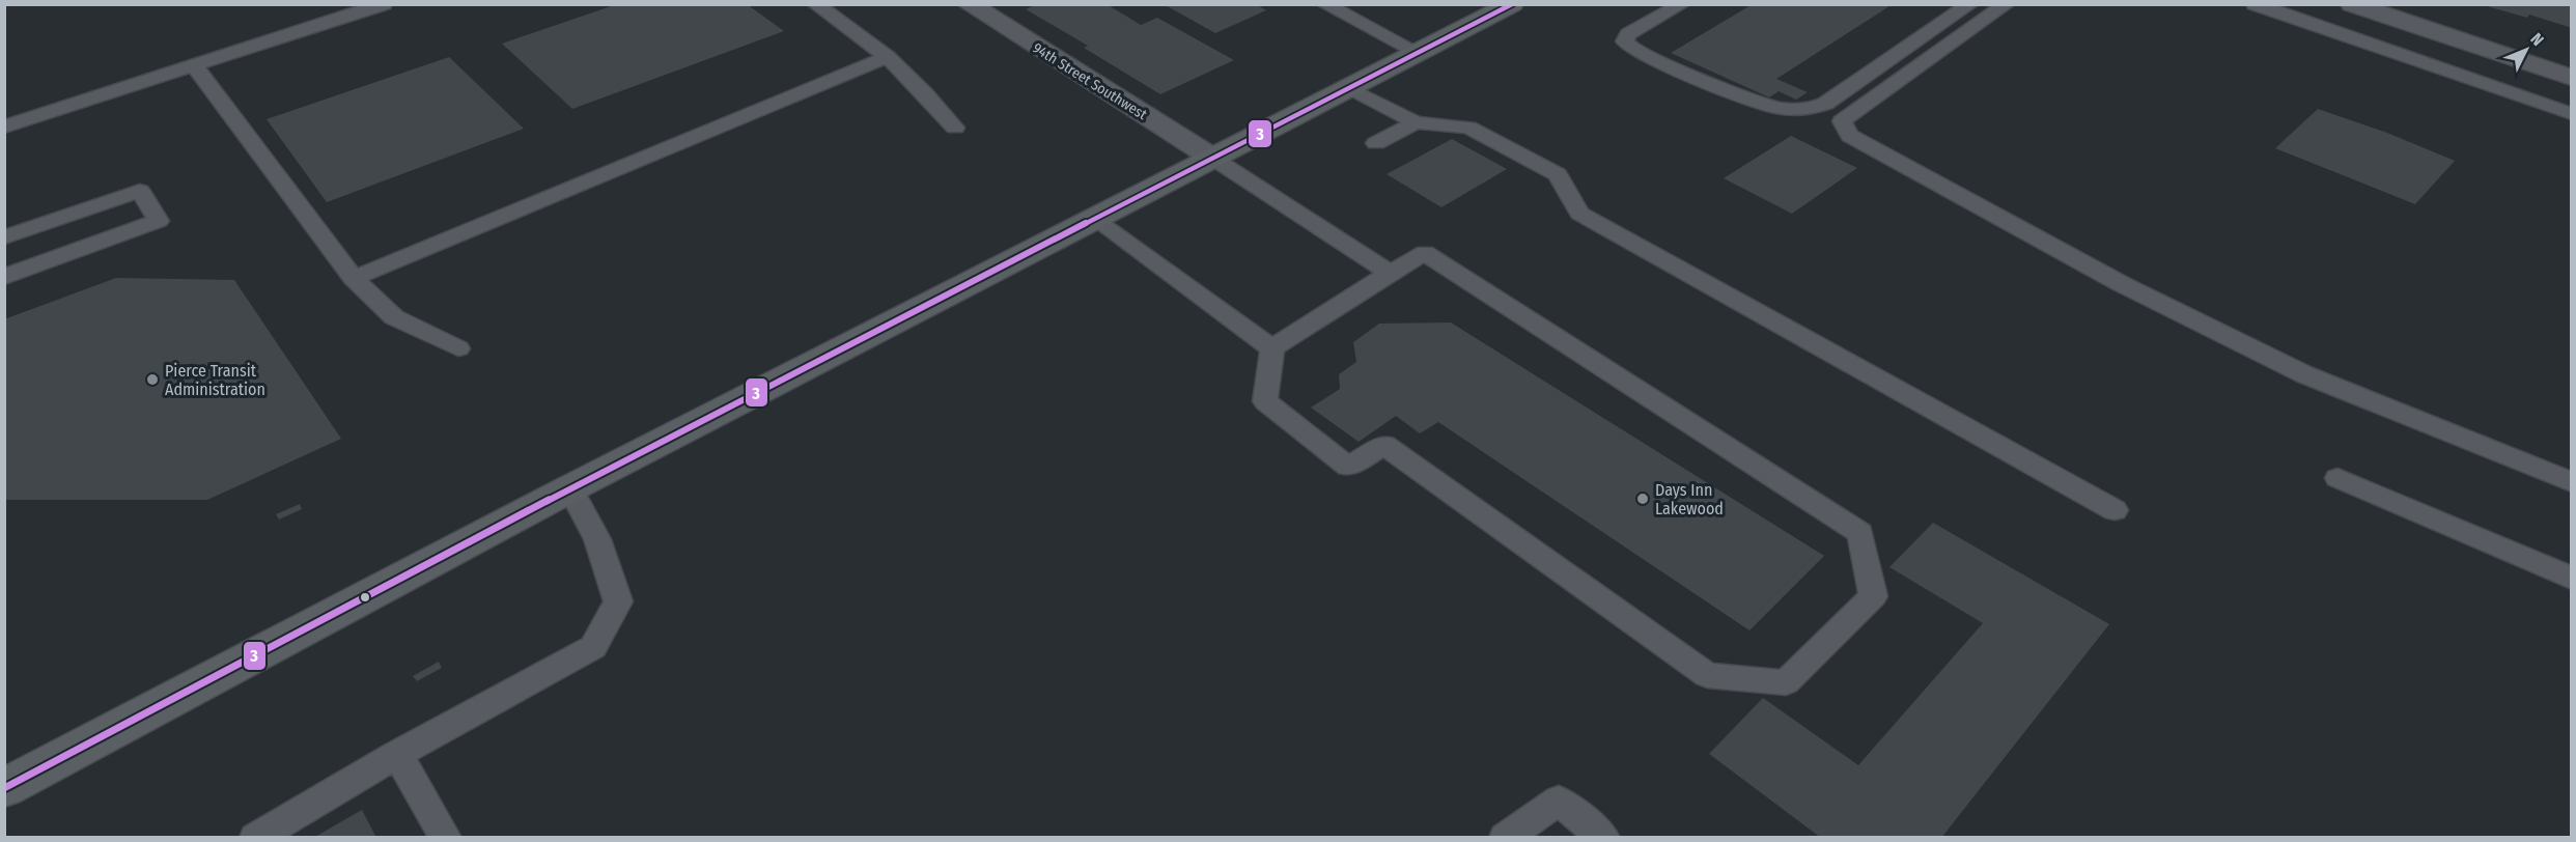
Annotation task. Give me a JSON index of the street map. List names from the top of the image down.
{
  "streets": {
    "street": ["94th Street Southwest"]
  },
  "places": ["Pierce Transit Administration", "Days Inn Lakewood"],
  "lines": ["transit line 3"],
  "north": "top right"
}
